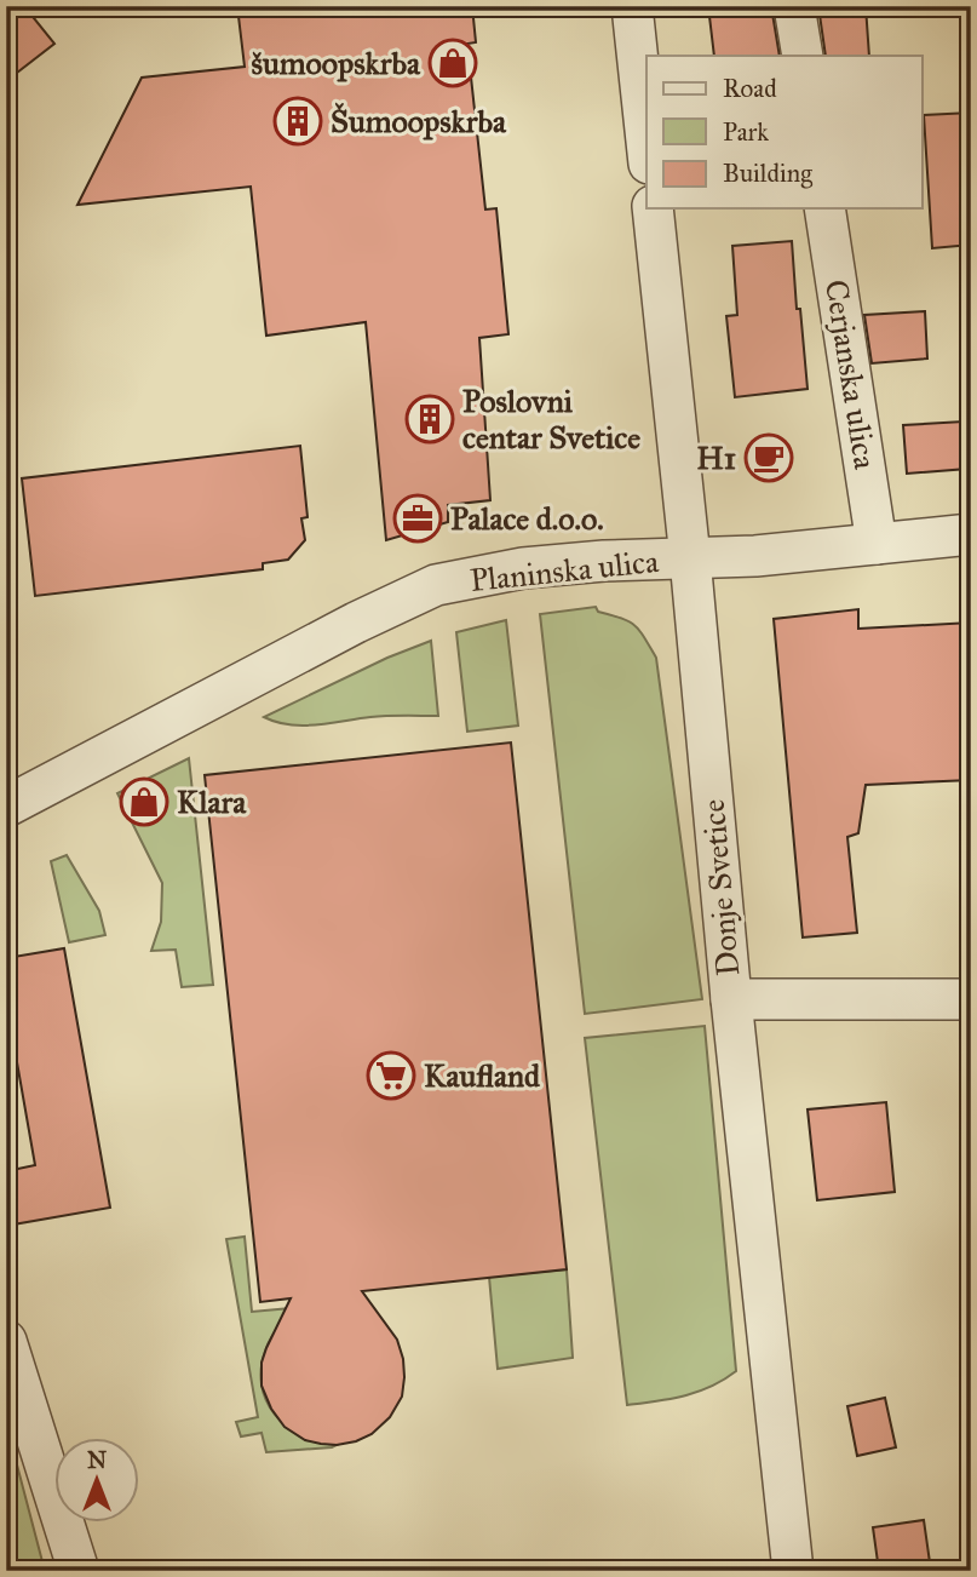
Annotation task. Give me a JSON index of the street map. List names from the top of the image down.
{
  "streets": {
    "street": ["Cerjanska ulica", "Planinska ulica", "Donje Svetice"]
  },
  "crossings": [
    ["Cerjanska ulica", "Planinska ulica"],
    ["Planinska ulica", "Donje Svetice"]
  ],
  "places": {
    "shop": ["šumoopskrba", "Klara"],
    "building": ["Šumoopskrba", "Poslovni centar Svetice"],
    "cafe": ["H1"],
    "office": ["Palace d.o.o."],
    "supermarket": ["Kaufland"]
  },
  "legend": ["Road", "Park", "Building"],
  "north": "top"
}
